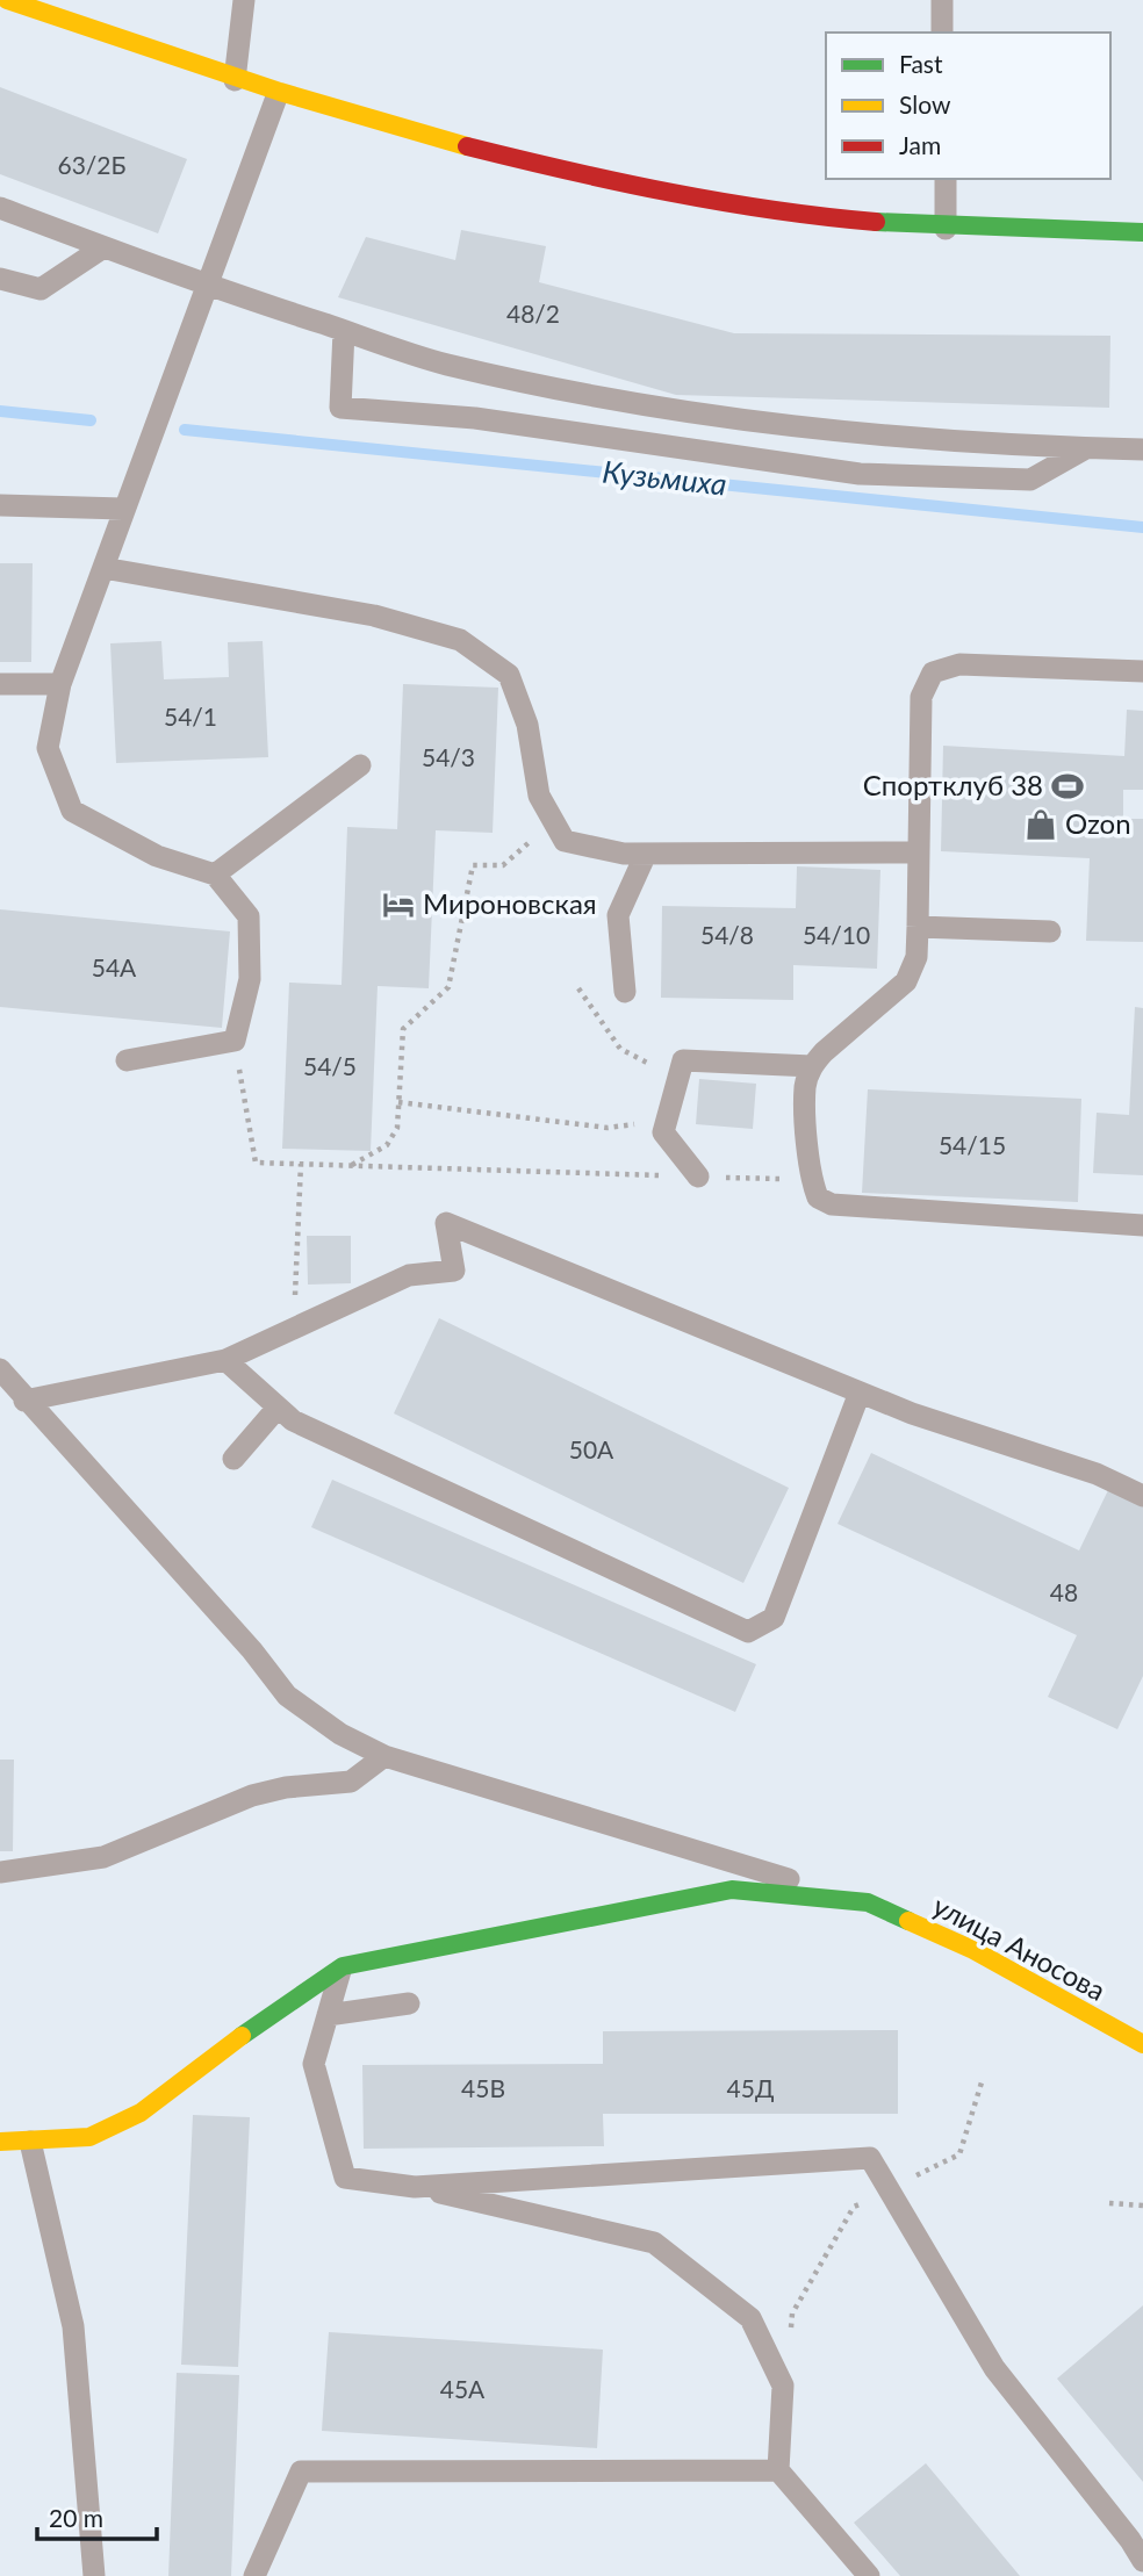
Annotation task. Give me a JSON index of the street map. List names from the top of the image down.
{
  "streets": {
    "street": ["улица Аносова"]
  },
  "water": ["Кузьмиха"],
  "places": {
    "sports": ["Спортклуб 38"],
    "shop": ["Ozon"],
    "hotel": ["Мироновская"]
  },
  "house_numbers": [
    "63/2Б",
    "48/2",
    "54/1",
    "54/3",
    "54/8",
    "54/10",
    "54А",
    "54/5",
    "54/15",
    "50А",
    "48",
    "45В",
    "45Д",
    "45А"
  ],
  "legend": ["Fast", "Slow", "Jam"],
  "scale_bar": "20 m"
}
